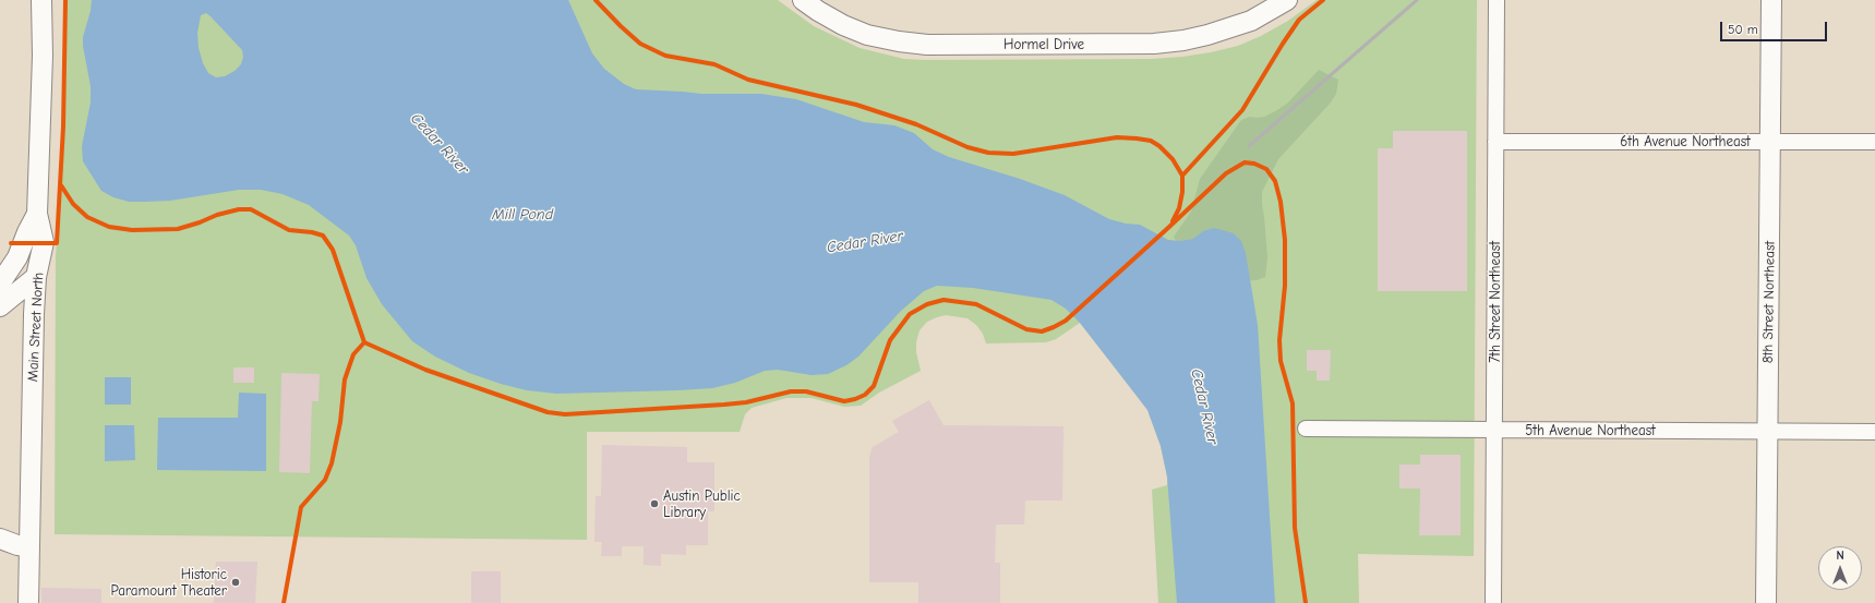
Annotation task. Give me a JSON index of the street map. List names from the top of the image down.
{
  "streets": {
    "street": [
      "Hormel Drive",
      "6th Avenue Northeast",
      "7th Street Northeast",
      "8th Street Northeast",
      "Main Street North",
      "5th Avenue Northeast"
    ]
  },
  "crossings": [
    ["6th Avenue Northeast", "7th Street Northeast"],
    ["6th Avenue Northeast", "8th Street Northeast"],
    ["7th Street Northeast", "5th Avenue Northeast"],
    ["8th Street Northeast", "5th Avenue Northeast"]
  ],
  "water": ["Cedar River", "Mill Pond"],
  "places": ["Austin Public Library", "Historic Paramount Theater"],
  "scale_bar": "50 m",
  "north": "top"
}
